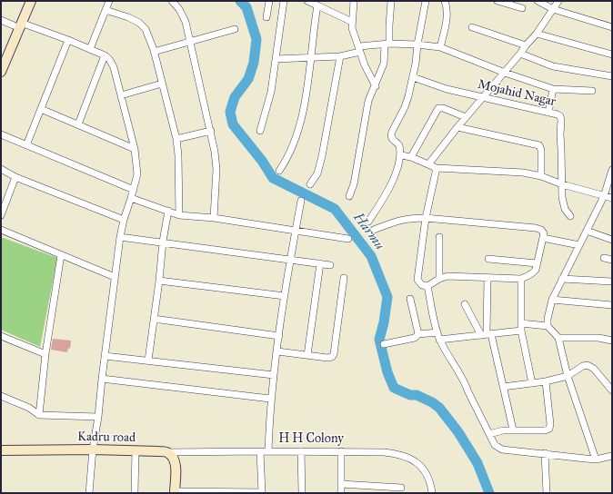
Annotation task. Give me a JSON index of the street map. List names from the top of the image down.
{
  "streets": {
    "main road": ["Kadru road"],
    "street": ["Mojahid Nagar", "H H Colony"]
  },
  "crossings": [
    ["Kadru road", "H H Colony"]
  ],
  "water": ["Harmu"]
}
